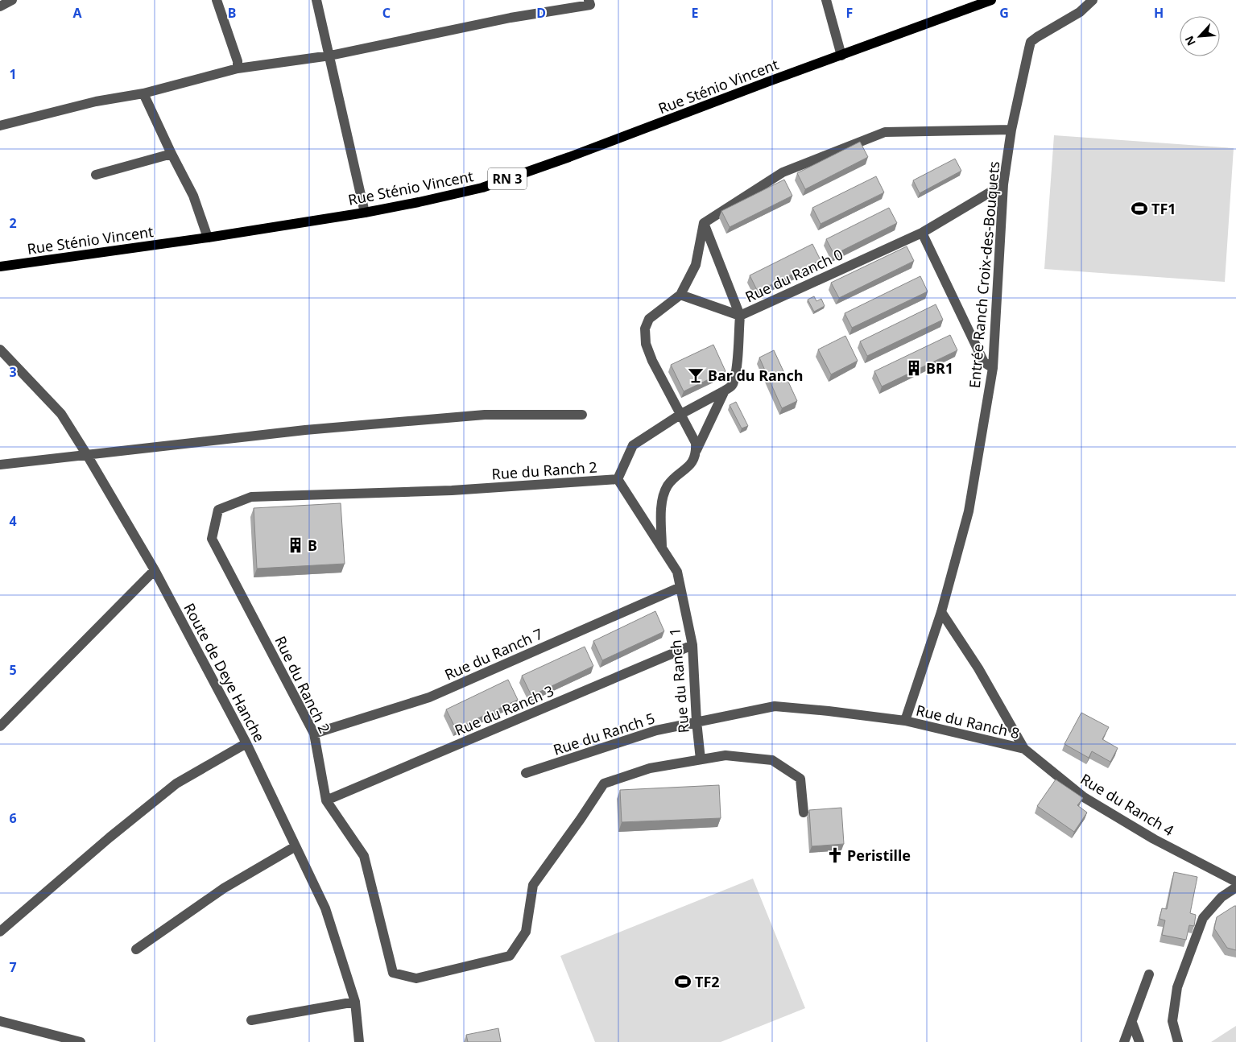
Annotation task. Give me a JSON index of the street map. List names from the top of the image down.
{
  "streets": {
    "main road": ["Rue Sténio Vincent", "RN 3"],
    "street": [
      "Entrée Ranch Croix-des-Bouquets",
      "Rue du Ranch 0",
      "Rue du Ranch 2",
      "Rue du Ranch 7",
      "Route de Deye Hanche",
      "Rue du Ranch 1",
      "Rue du Ranch 3",
      "Rue du Ranch 8",
      "Rue du Ranch 5",
      "Rue du Ranch 4"
    ]
  },
  "crossings": [
    ["Entrée Ranch Croix-des-Bouquets", "Rue du Ranch 0"],
    ["Entrée Ranch Croix-des-Bouquets", "Rue du Ranch 8"],
    ["Entrée Ranch Croix-des-Bouquets", "Rue du Ranch 5"],
    ["Entrée Ranch Croix-des-Bouquets", "Rue du Ranch 4"],
    ["Rue du Ranch 2", "Rue du Ranch 7"],
    ["Rue du Ranch 2", "Rue du Ranch 1"],
    ["Rue du Ranch 2", "Rue du Ranch 3"],
    ["Rue du Ranch 7", "Rue du Ranch 1"],
    ["Rue du Ranch 1", "Rue du Ranch 3"],
    ["Rue du Ranch 1", "Rue du Ranch 5"],
    ["Rue du Ranch 8", "Rue du Ranch 5"],
    ["Rue du Ranch 8", "Rue du Ranch 4"]
  ],
  "places": {
    "sports": ["TF1", "TF2"],
    "building": ["BR1", "B"],
    "bar": ["Bar du Ranch"],
    "church": ["Peristille"]
  },
  "north": "bottom left",
  "grid": {
    "columns": [
      "A",
      "B",
      "C",
      "D",
      "E",
      "F",
      "G",
      "H"
    ],
    "rows": [
      "1",
      "2",
      "3",
      "4",
      "5",
      "6",
      "7"
    ]
  }
}
